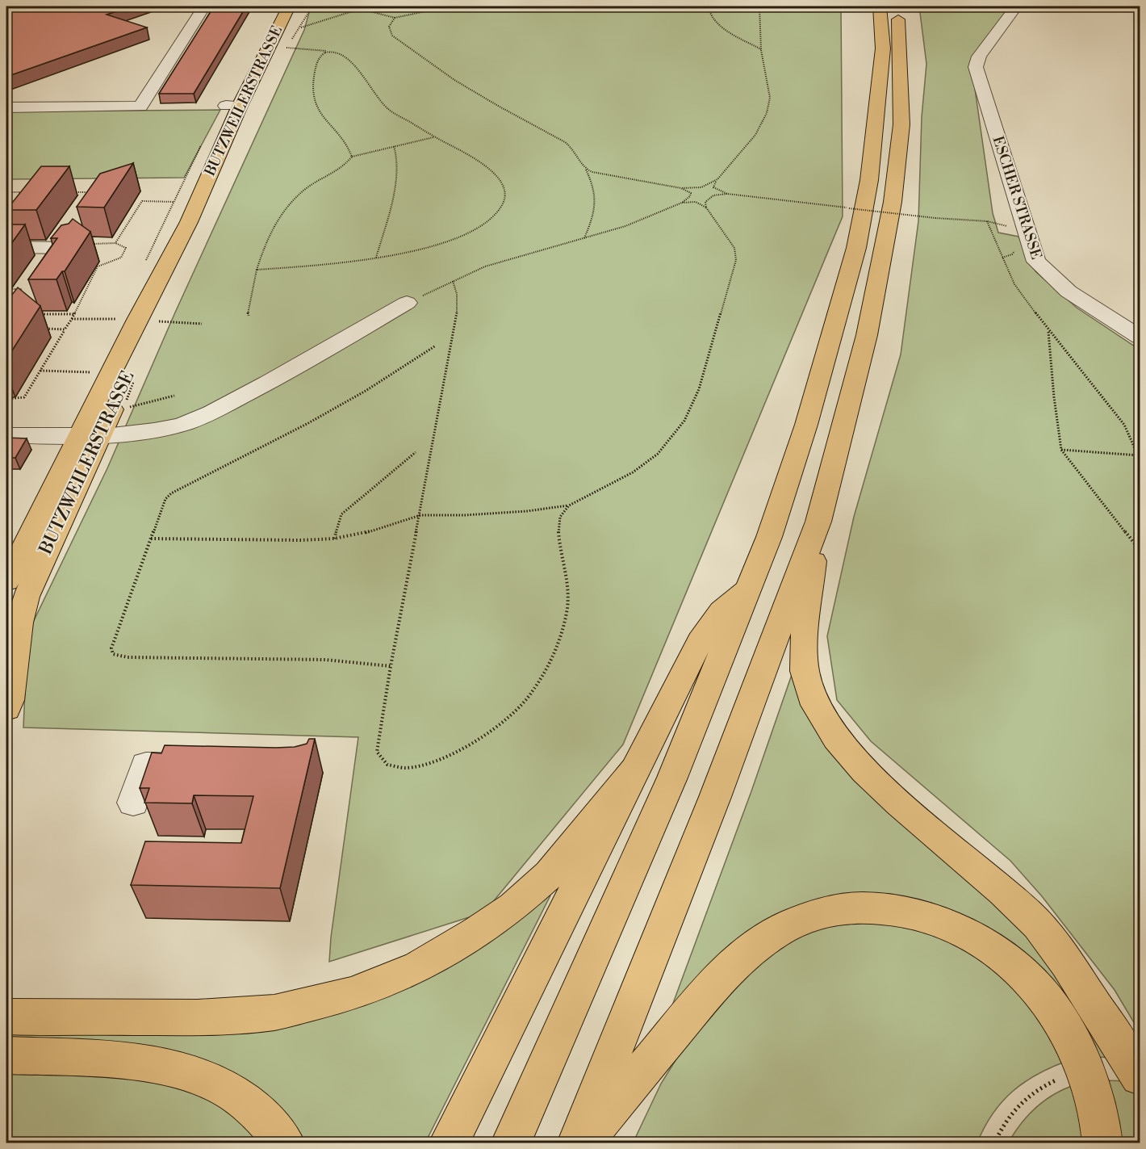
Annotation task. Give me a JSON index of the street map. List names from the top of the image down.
{
  "streets": {
    "main road": ["BUTZWEILERSTRASSE"],
    "street": ["ESCHER STRASSE"]
  }
}
